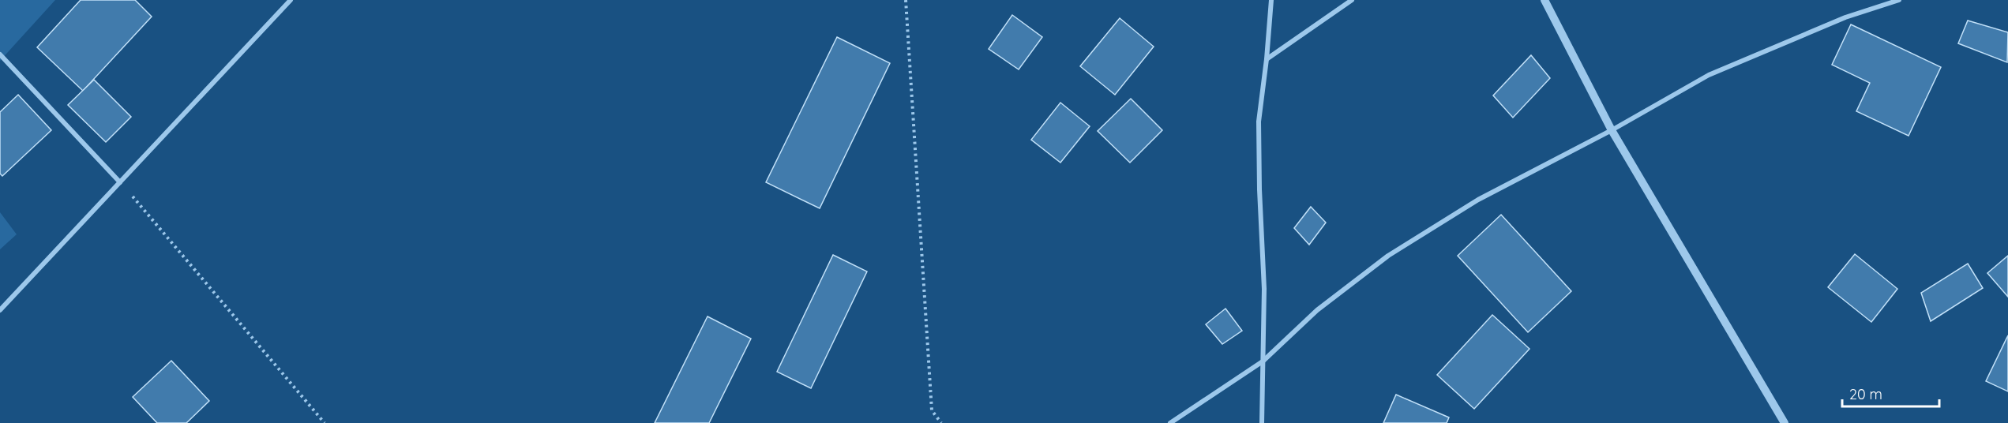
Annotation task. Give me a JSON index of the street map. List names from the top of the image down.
{
  "scale_bar": "20 m"
}
